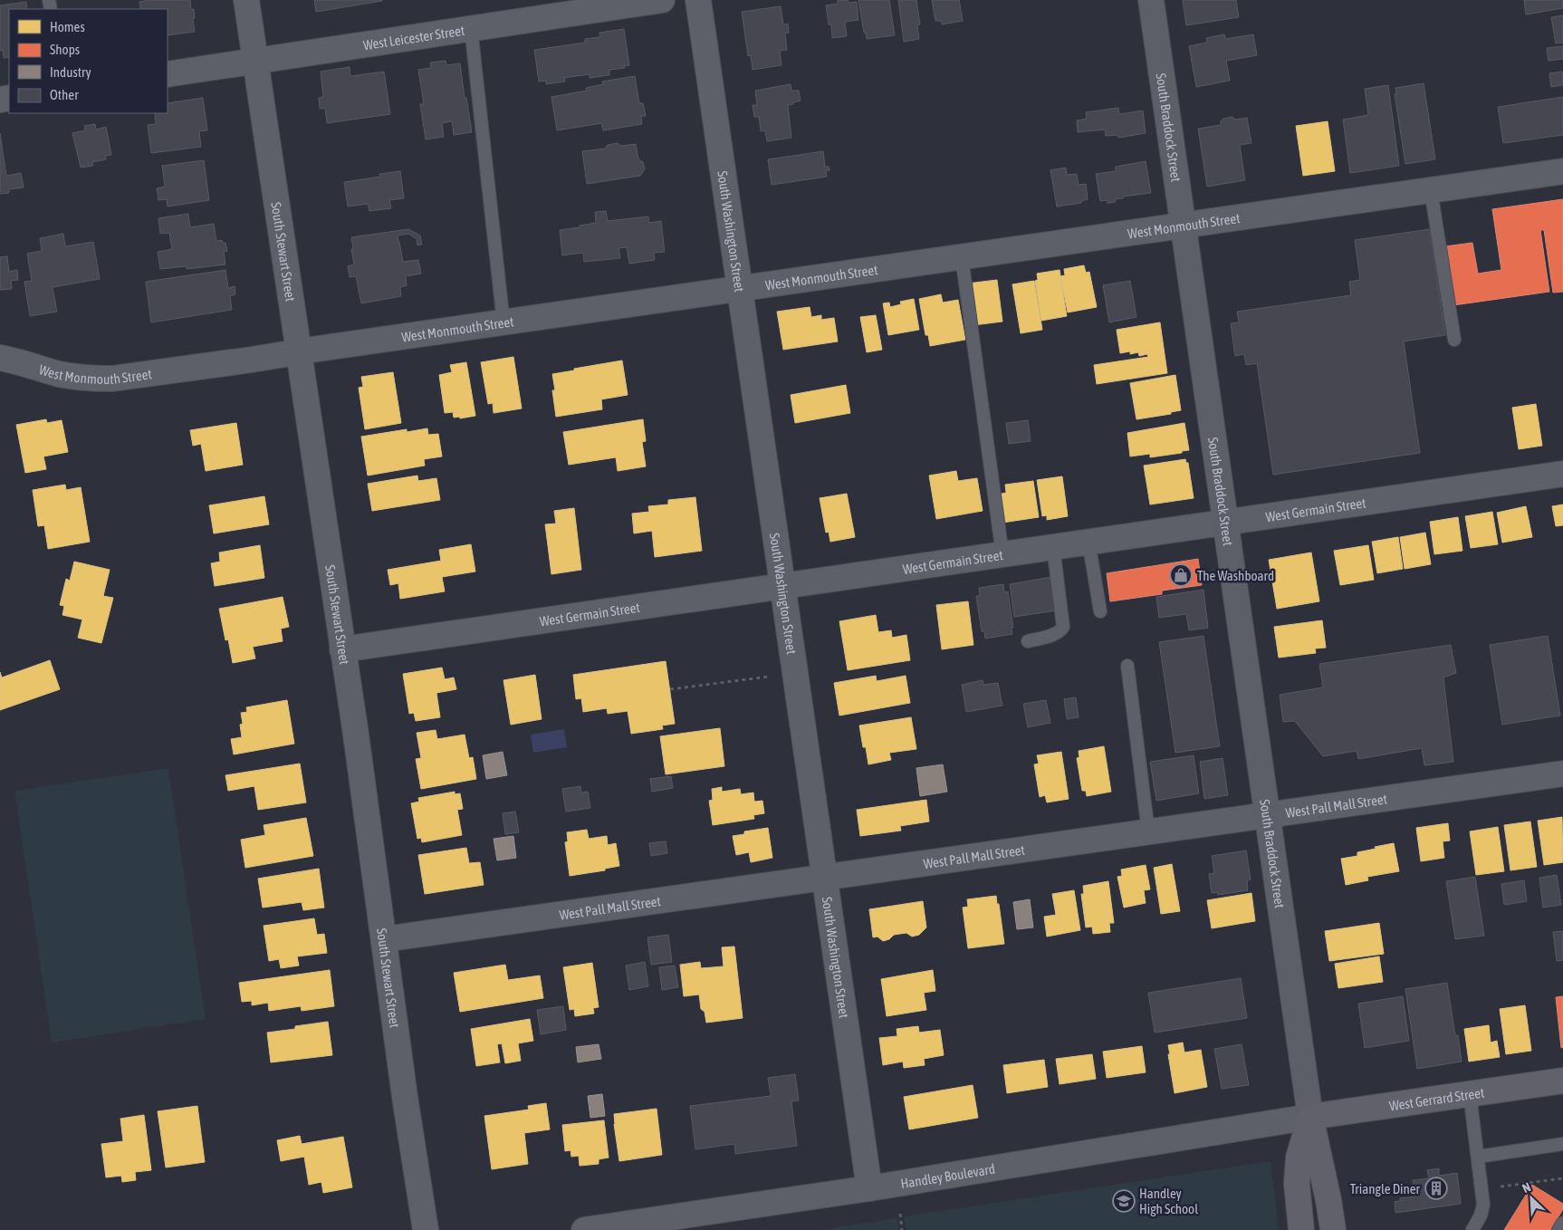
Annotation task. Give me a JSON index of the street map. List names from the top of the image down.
{
  "streets": {
    "main road": ["South Braddock Street", "West Gerrard Street"],
    "street": [
      "West Leicester Street",
      "West Monmouth Street",
      "South Washington Street",
      "South Stewart Street",
      "West Germain Street",
      "West Pall Mall Street",
      "Handley Boulevard"
    ]
  },
  "crossings": [
    ["West Leicester Street", "South Stewart Street"],
    ["South Braddock Street", "West Monmouth Street"],
    ["South Braddock Street", "West Germain Street"],
    ["South Braddock Street", "West Pall Mall Street"],
    ["South Braddock Street", "West Gerrard Street"],
    ["South Braddock Street", "Handley Boulevard"],
    ["West Monmouth Street", "South Washington Street"],
    ["West Monmouth Street", "South Stewart Street"],
    ["South Washington Street", "West Germain Street"],
    ["South Washington Street", "West Pall Mall Street"],
    ["South Washington Street", "Handley Boulevard"],
    ["South Stewart Street", "West Germain Street"],
    ["South Stewart Street", "West Pall Mall Street"],
    ["West Gerrard Street", "Handley Boulevard"]
  ],
  "places": {
    "shop": ["The Washboard"],
    "building": ["Triangle Diner"],
    "school or university": ["Handley High School"]
  },
  "legend": [
    "Homes",
    "Shops",
    "Industry",
    "Other"
  ],
  "north": "top left"
}
